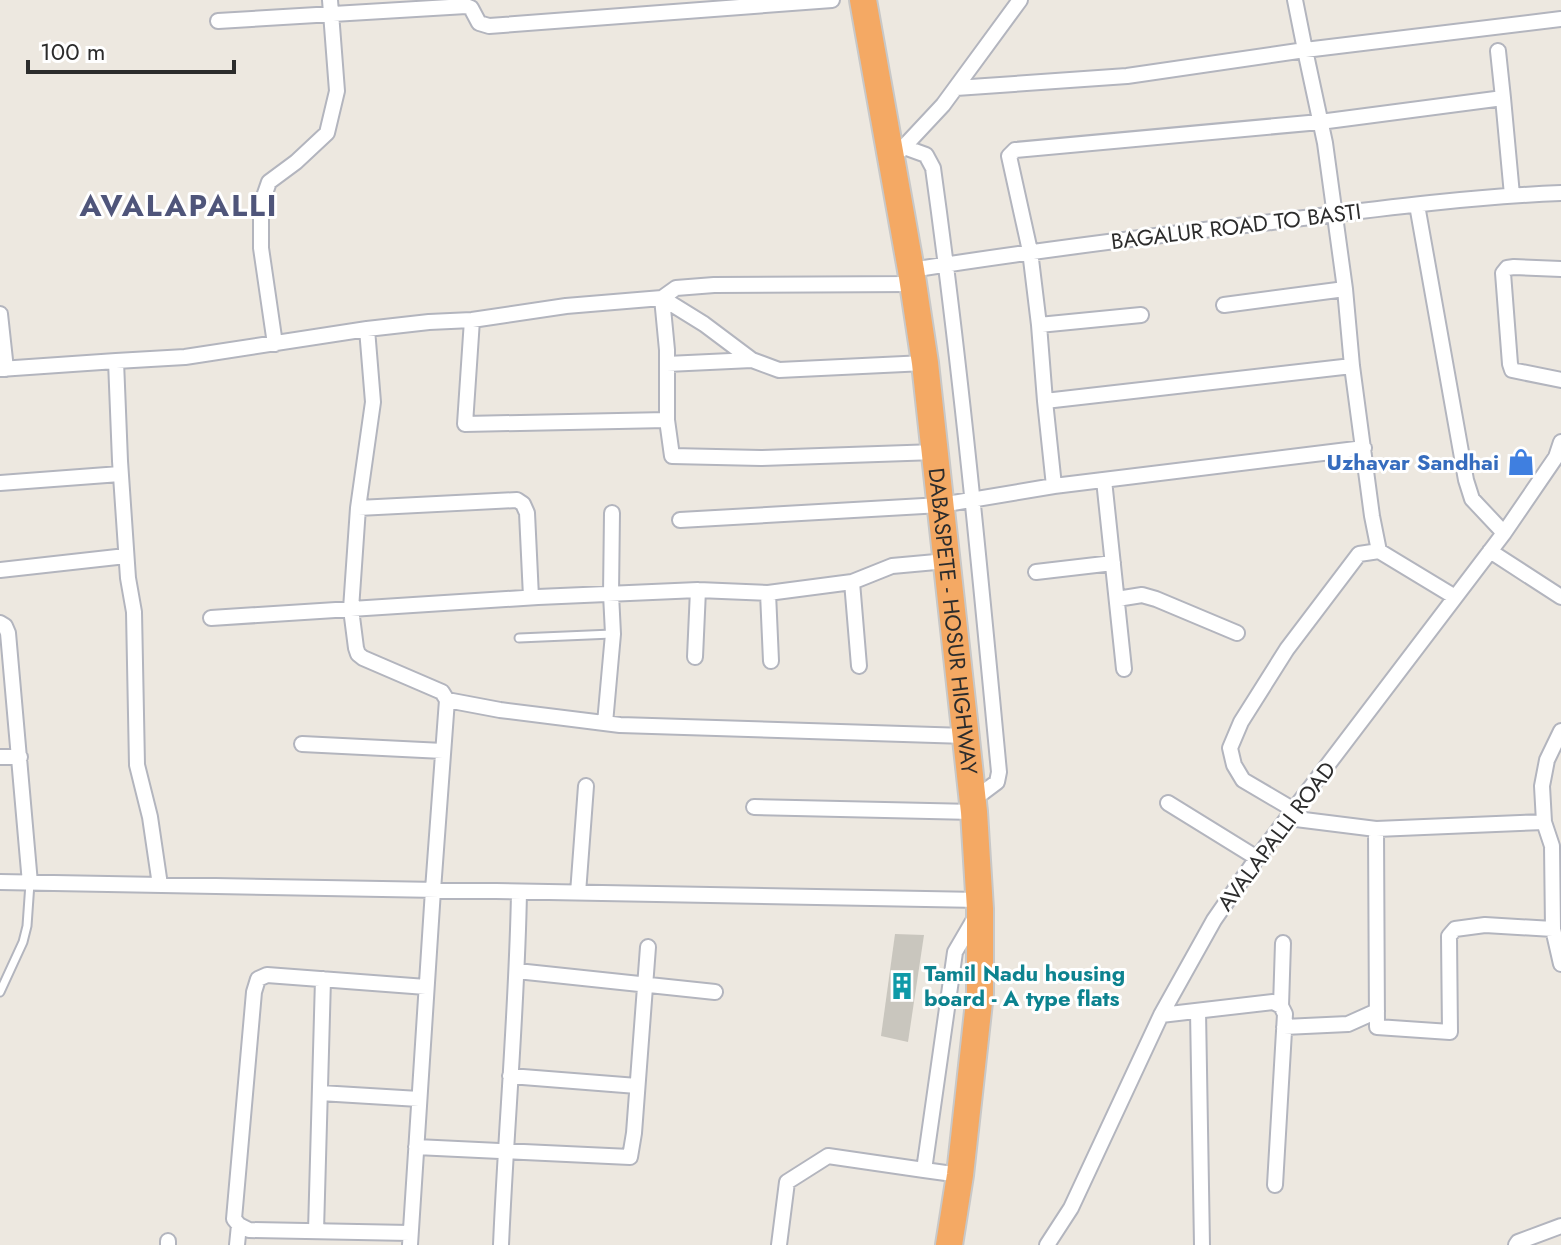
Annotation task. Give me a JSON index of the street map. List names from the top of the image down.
{
  "streets": {
    "highway": ["DABASPETE - HOSUR HIGHWAY"],
    "street": ["BAGALUR ROAD TO BASTI", "AVALAPALLI ROAD"]
  },
  "crossings": [
    ["BAGALUR ROAD TO BASTI", "DABASPETE - HOSUR HIGHWAY"]
  ],
  "districts": ["AVALAPALLI"],
  "places": {
    "shop": ["Uzhavar Sandhai"],
    "building": ["Tamil Nadu housing board - A type flats"]
  },
  "scale_bar": "100 m"
}
